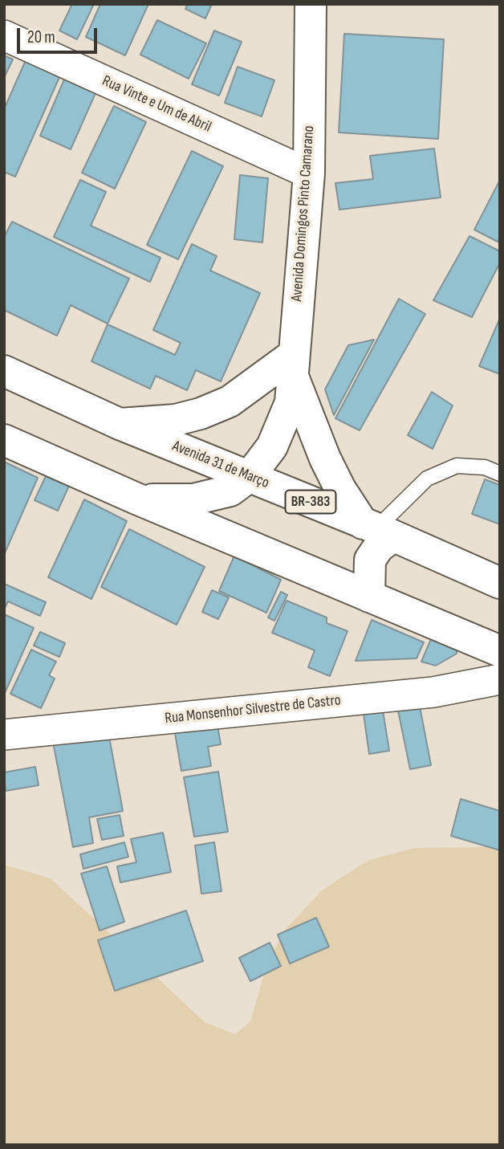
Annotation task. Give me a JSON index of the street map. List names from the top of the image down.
{
  "streets": {
    "main road": ["Avenida Domingos Pinto Camarano", "Avenida 31 de Março", "BR-383"],
    "street": ["Rua Vinte e Um de Abril", "Rua Monsenhor Silvestre de Castro"]
  },
  "crossings": [
    ["Rua Vinte e Um de Abril", "Avenida Domingos Pinto Camarano"],
    ["Avenida Domingos Pinto Camarano", "Avenida 31 de Março"]
  ],
  "scale_bar": "20 m"
}
